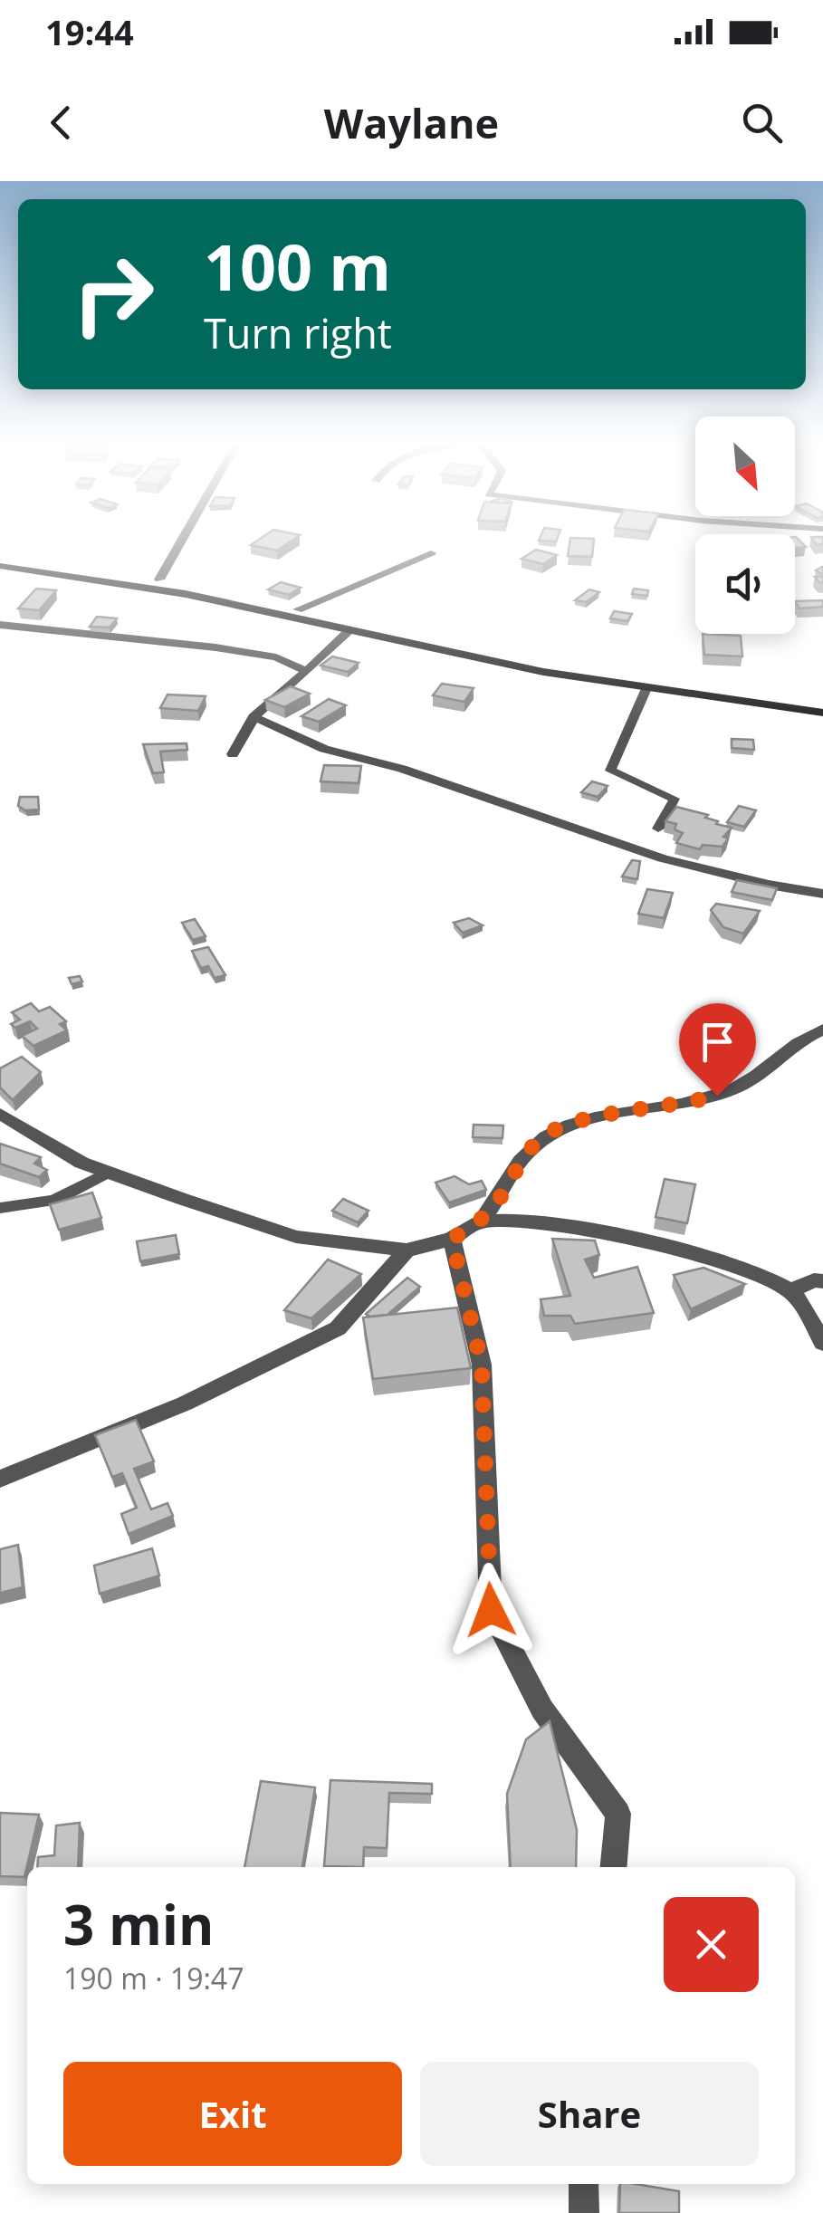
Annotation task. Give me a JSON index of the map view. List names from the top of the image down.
{
  "north": "bottom right",
  "page": {
    "status": "19:44",
    "header": "Waylane",
    "turn": ["100 m", "Turn right"],
    "heading": ["3 min", "190 m · 19:47"],
    "buttons": ["Exit", "Share"]
  }
}
